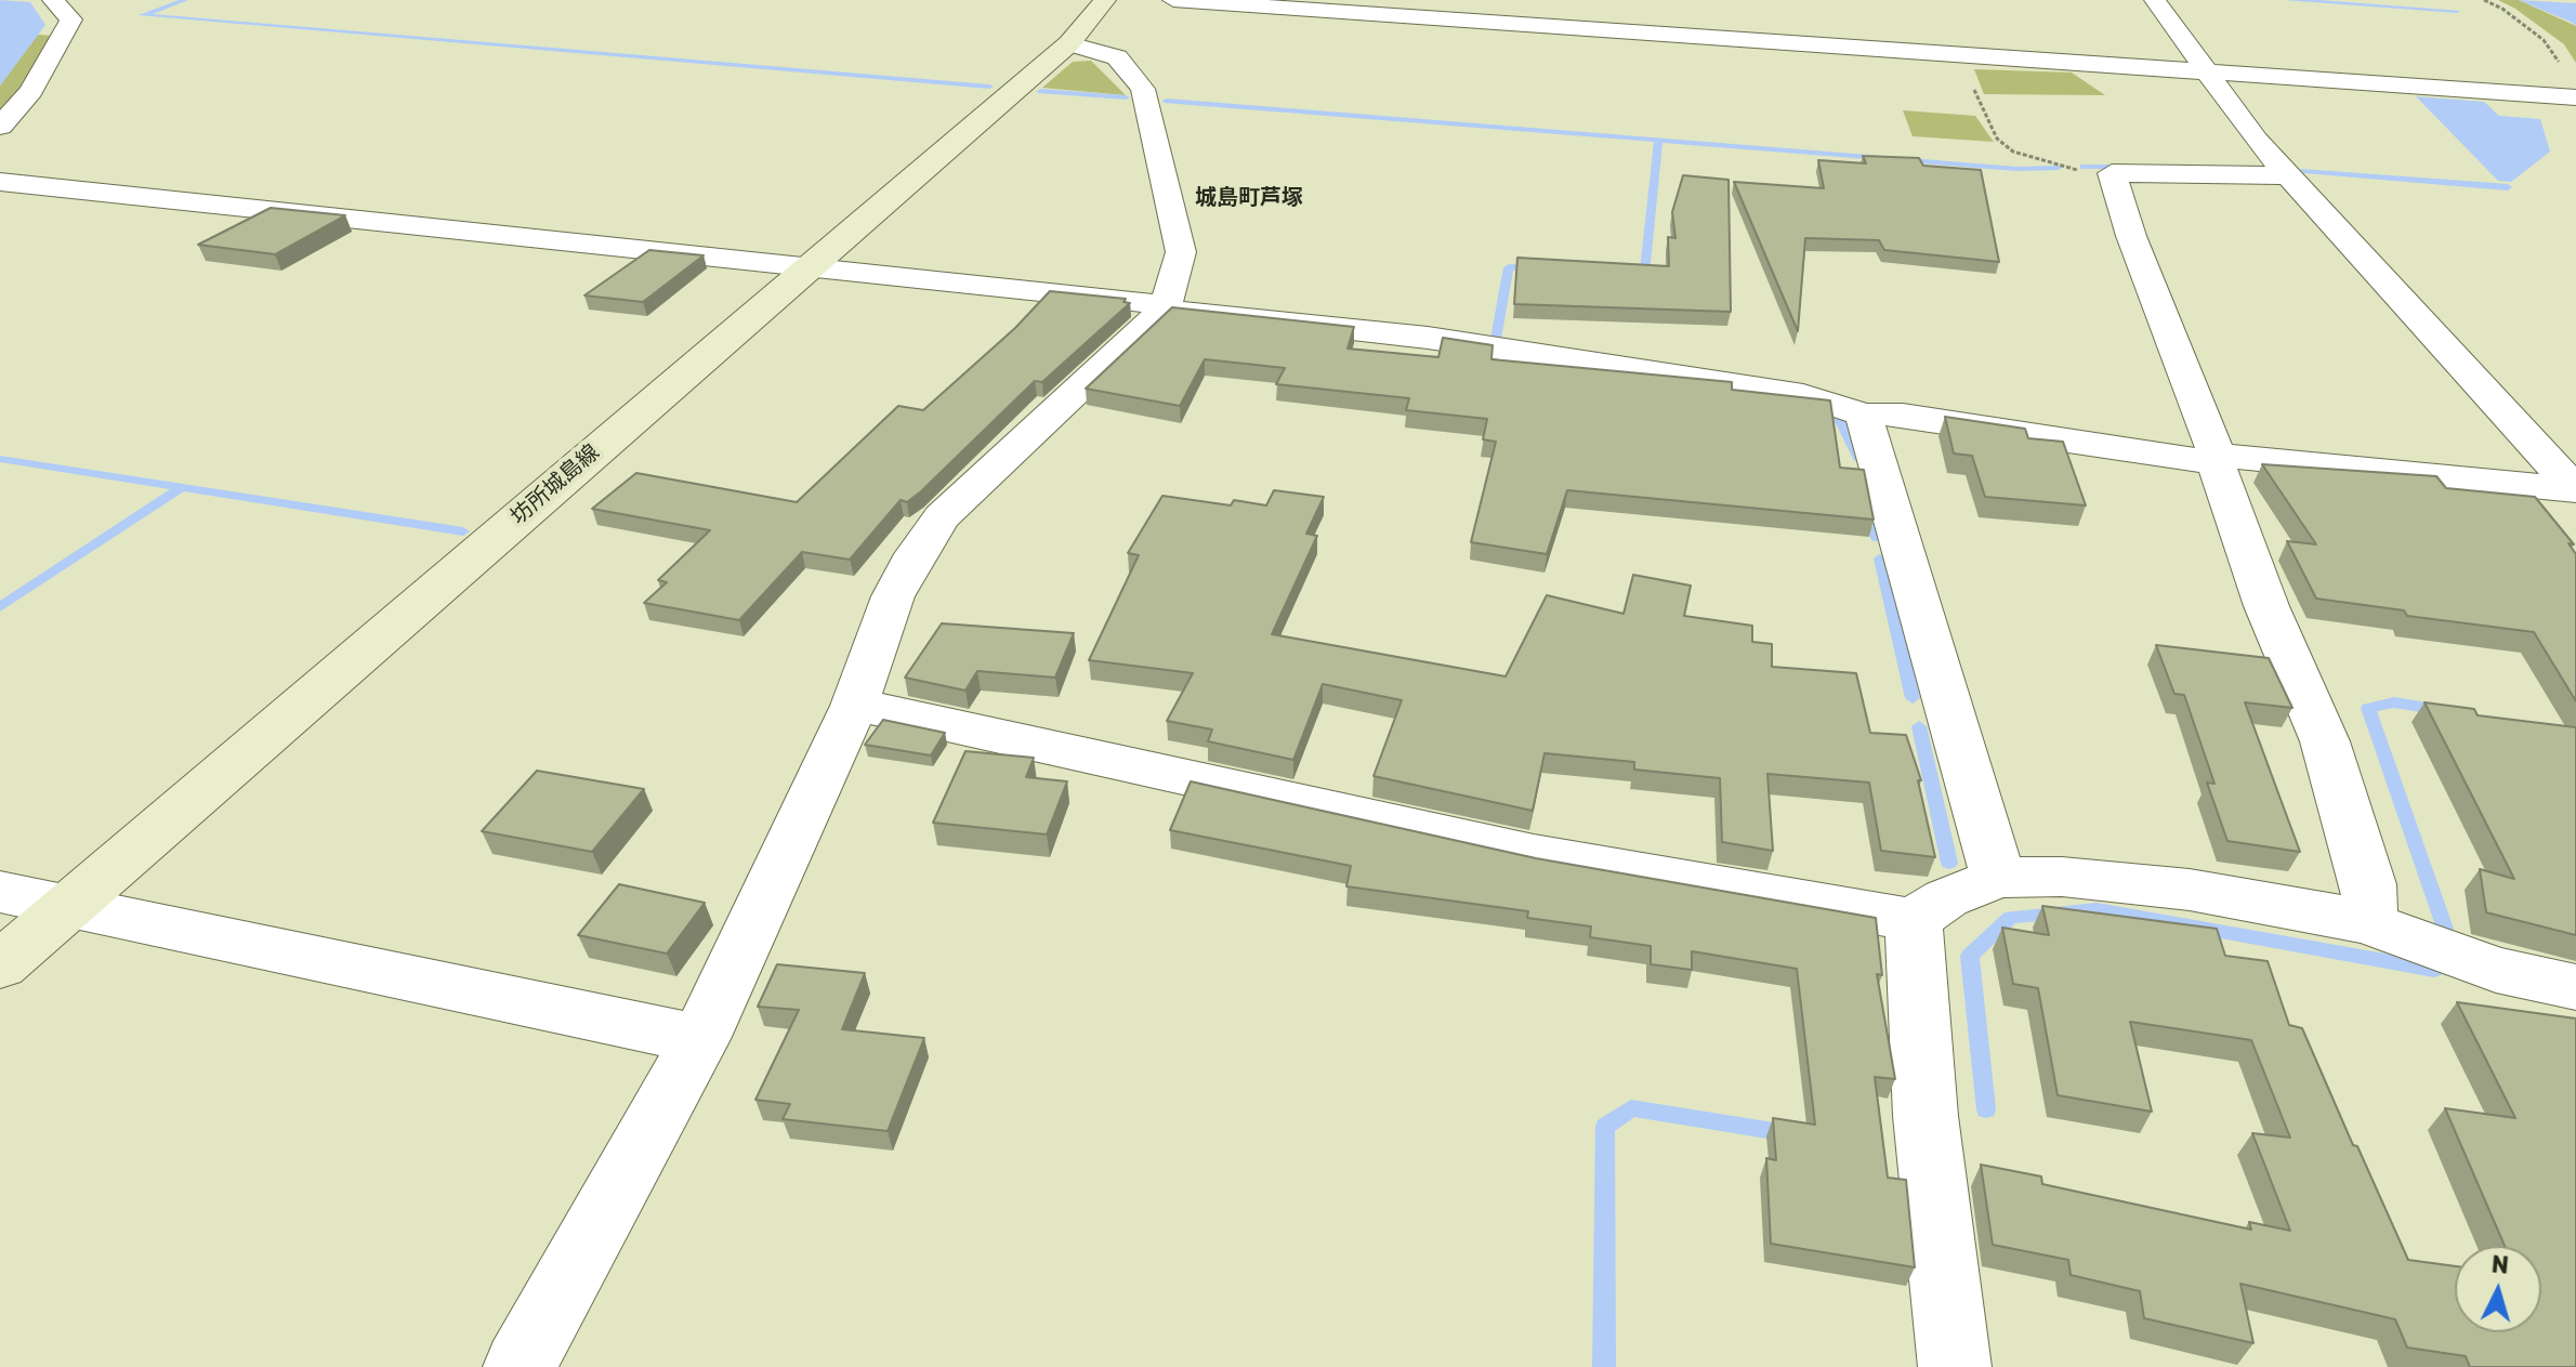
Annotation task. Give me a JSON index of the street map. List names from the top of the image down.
{
  "streets": {
    "main road": ["坊所城島線"]
  },
  "districts": ["城島町芦塚"],
  "north": "top"
}
